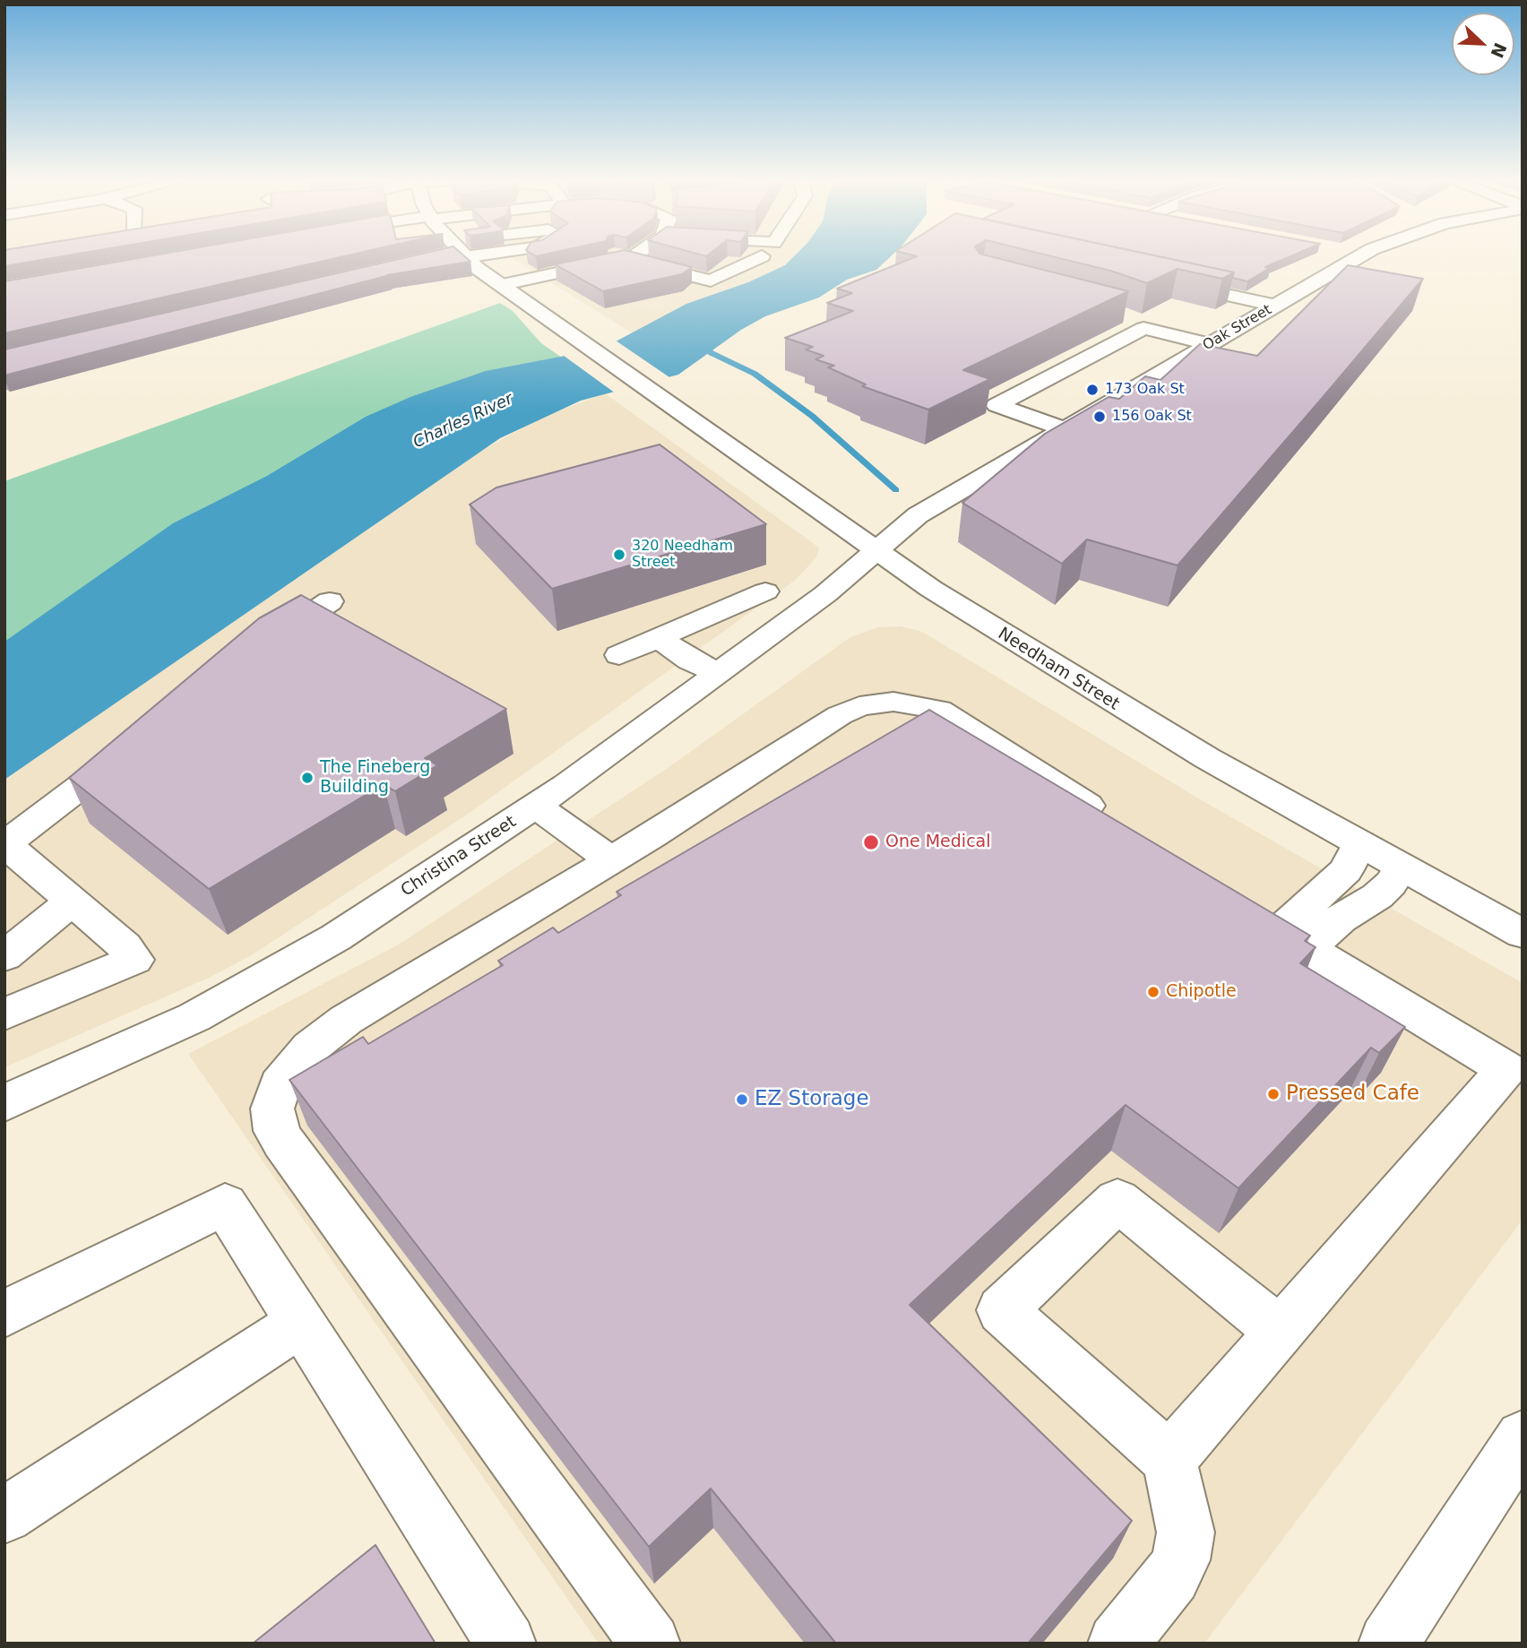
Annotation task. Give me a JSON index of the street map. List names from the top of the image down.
{
  "streets": {
    "street": ["Oak Street", "Needham Street", "Christina Street"]
  },
  "crossings": [
    ["Oak Street", "Needham Street"],
    ["Oak Street", "Christina Street"],
    ["Needham Street", "Christina Street"]
  ],
  "water": ["Charles River"],
  "places": [
    "173 Oak St",
    "156 Oak St",
    "320 Needham Street",
    "The Fineberg Building",
    "One Medical",
    "Chipotle",
    "Pressed Cafe",
    "EZ Storage"
  ],
  "north": "bottom right"
}
